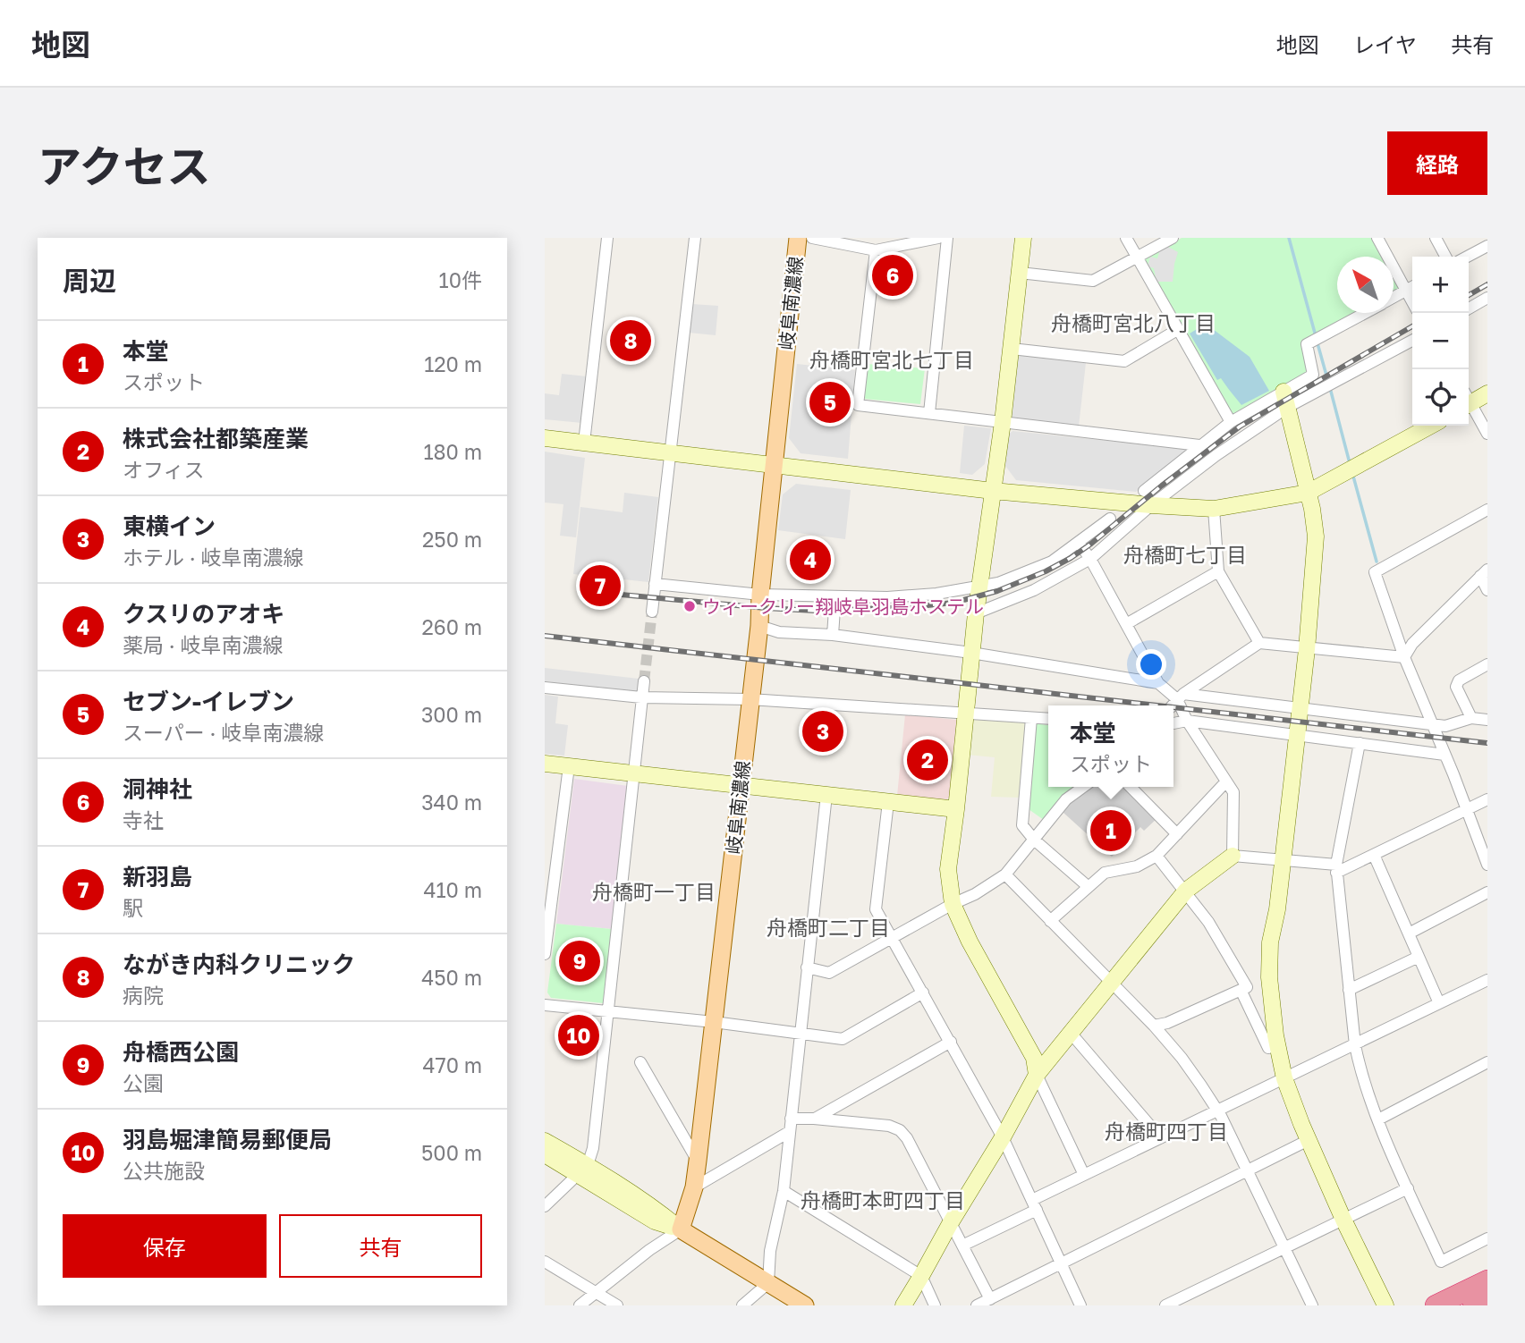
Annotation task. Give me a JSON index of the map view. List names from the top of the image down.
{
  "streets": {
    "main road": ["岐阜南濃線"]
  },
  "districts": [
    "舟橋町宮北八丁目",
    "舟橋町宮北七丁目",
    "舟橋町七丁目",
    "舟橋町一丁目",
    "舟橋町二丁目",
    "舟橋町四丁目",
    "舟橋町本町四丁目"
  ],
  "places": ["ウィークリー翔岐阜羽島ホステル"],
  "north": "top left",
  "page": {
    "header": "地図",
    "nav": ["地図", "レイヤ", "共有"],
    "title": "アクセス",
    "buttons": [
      "経路",
      ["保存", "共有"]
    ],
    "heading": ["周辺", "10件"],
    "pins": [
      "6",
      "8",
      "5",
      "4",
      "7",
      "3",
      "2",
      "1",
      "9",
      "10"
    ],
    "map_buttons": ["+", "−"],
    "list": [
      {
        "mark": "1",
        "name": "本堂",
        "note": "スポット",
        "value": "120 m"
      },
      {
        "mark": "2",
        "name": "株式会社都築産業",
        "note": "オフィス",
        "value": "180 m"
      },
      {
        "mark": "3",
        "name": "東横イン",
        "note": "ホテル · 岐阜南濃線",
        "value": "250 m"
      },
      {
        "mark": "4",
        "name": "クスリのアオキ",
        "note": "薬局 · 岐阜南濃線",
        "value": "260 m"
      },
      {
        "mark": "5",
        "name": "セブン-イレブン",
        "note": "スーパー · 岐阜南濃線",
        "value": "300 m"
      },
      {
        "mark": "6",
        "name": "洞神社",
        "note": "寺社",
        "value": "340 m"
      },
      {
        "mark": "7",
        "name": "新羽島",
        "note": "駅",
        "value": "410 m"
      },
      {
        "mark": "8",
        "name": "ながき内科クリニック",
        "note": "病院",
        "value": "450 m"
      },
      {
        "mark": "9",
        "name": "舟橋西公園",
        "note": "公園",
        "value": "470 m"
      },
      {
        "mark": "10",
        "name": "羽島堀津簡易郵便局",
        "note": "公共施設",
        "value": "500 m"
      }
    ],
    "popup": ["本堂", "スポット"]
  }
}
